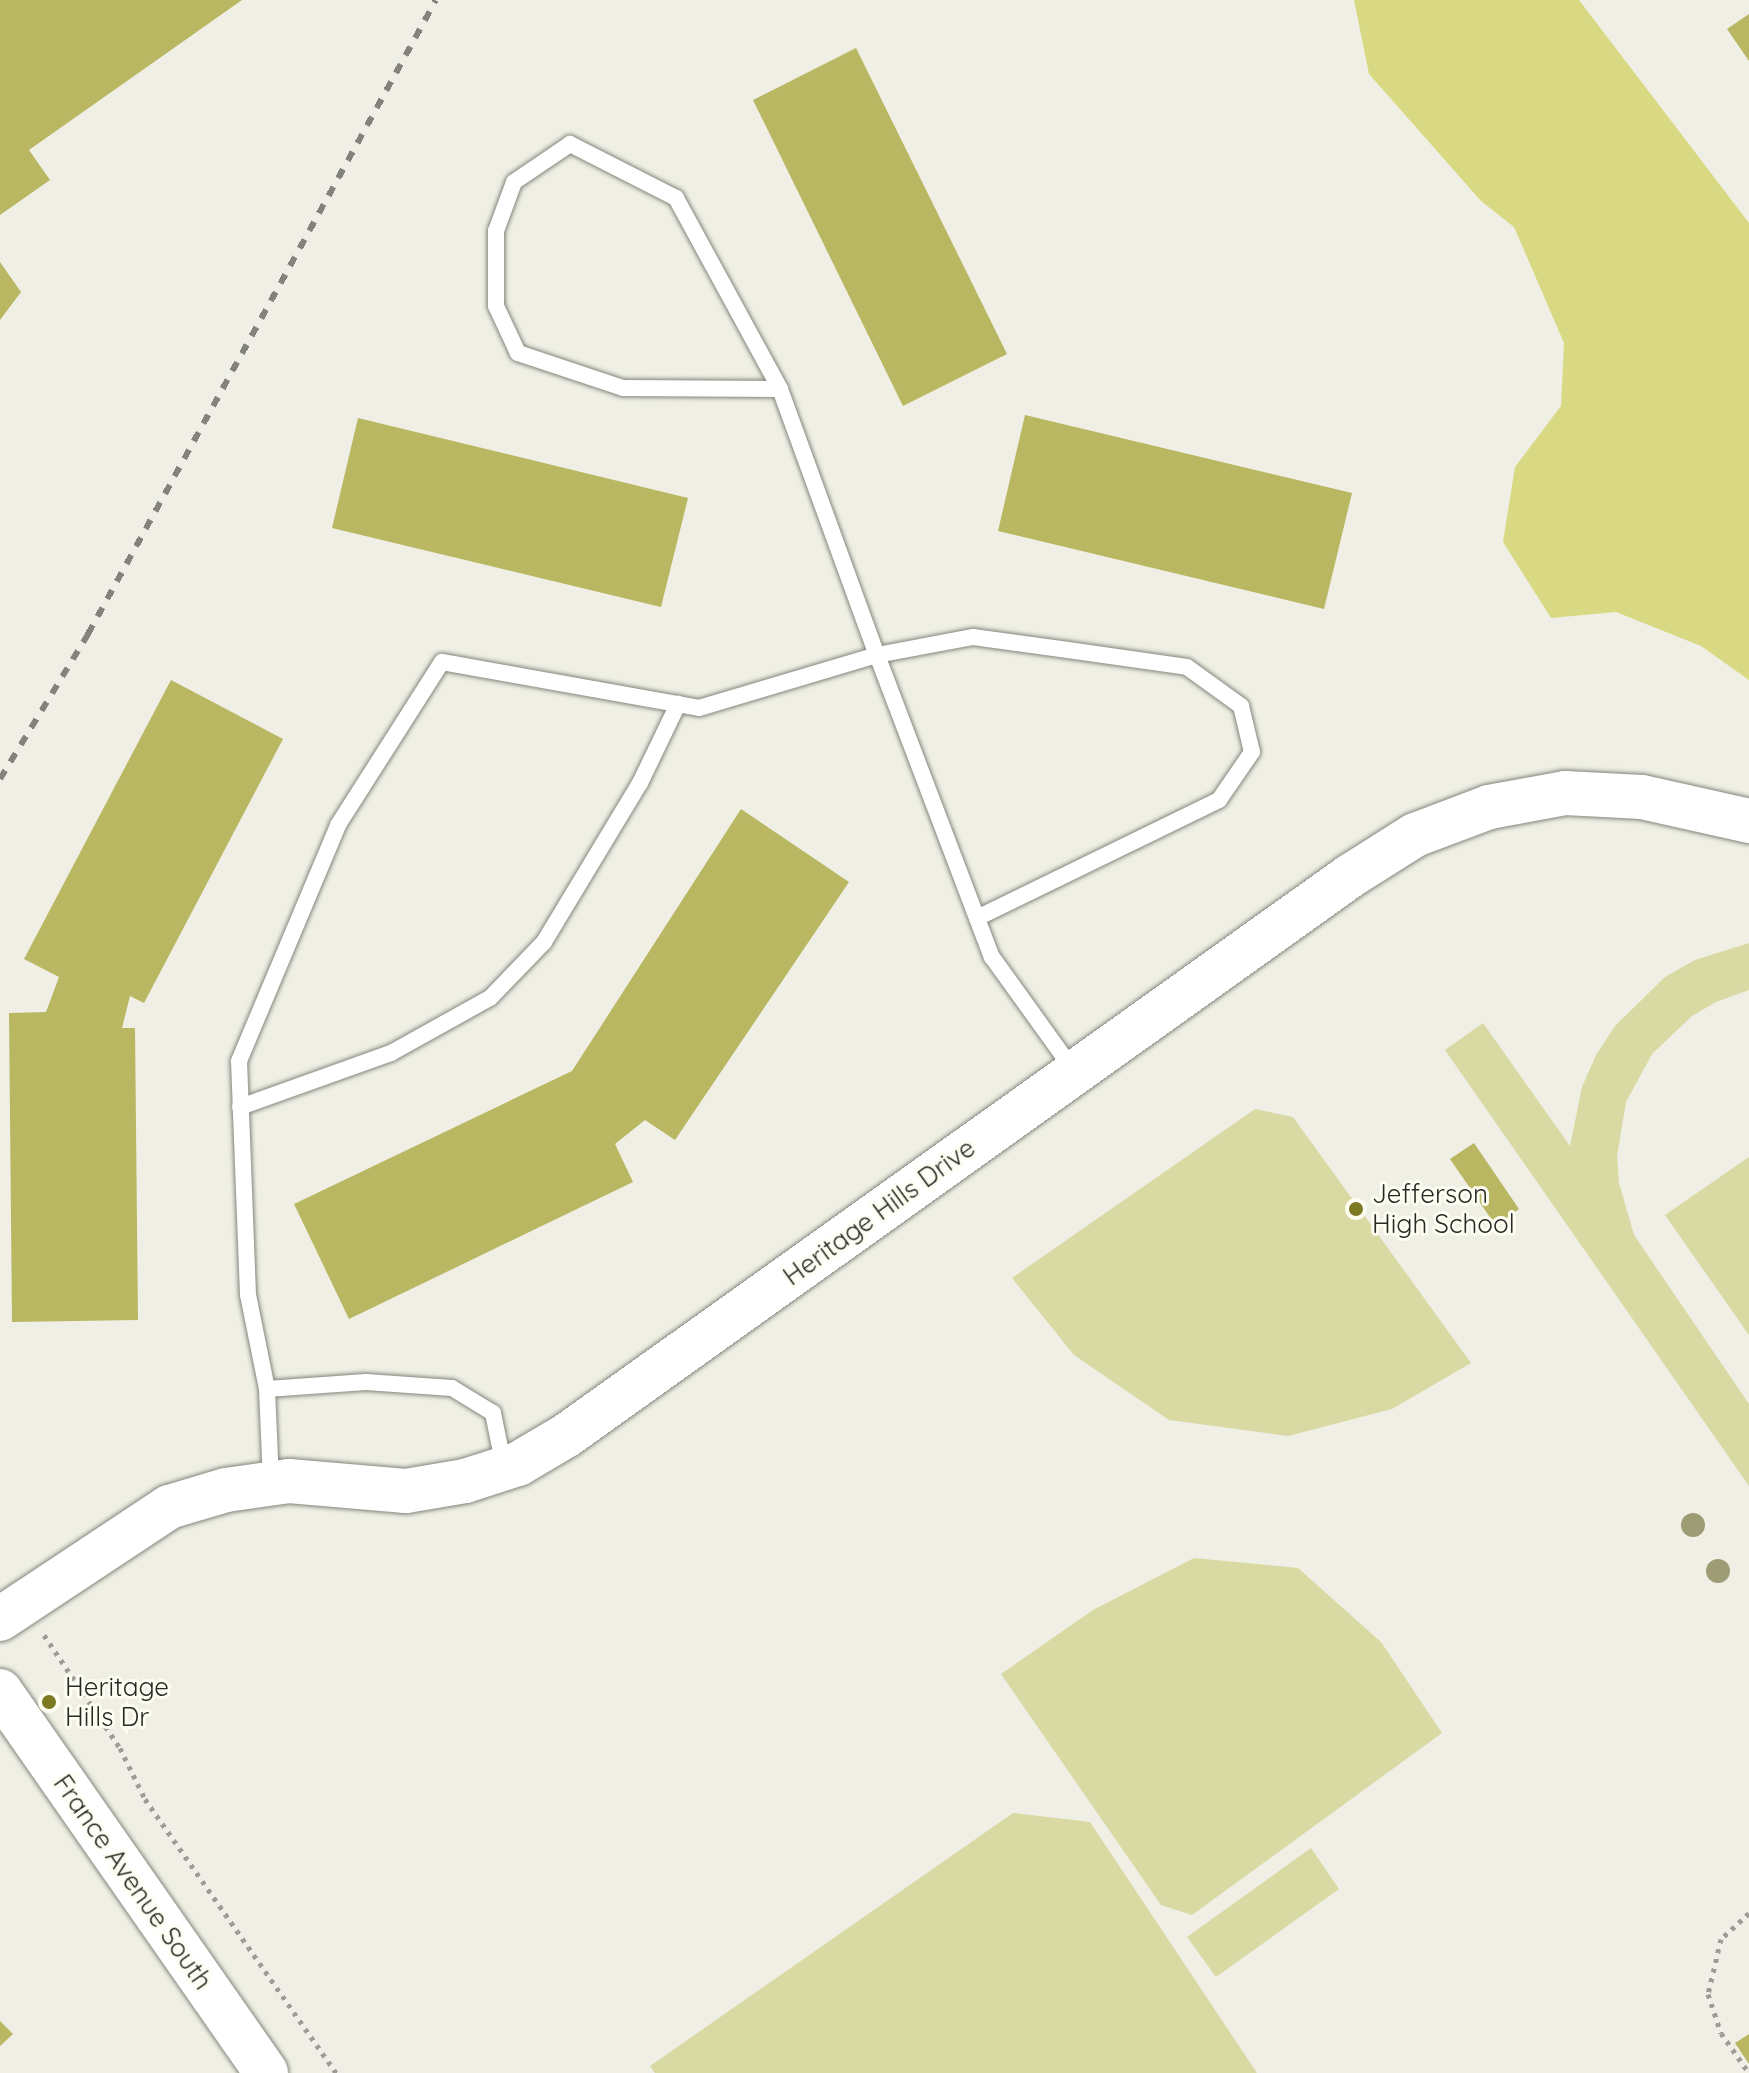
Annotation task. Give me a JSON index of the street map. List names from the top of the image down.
{
  "streets": {
    "street": ["Heritage Hills Drive", "France Avenue South"]
  },
  "places": ["Jefferson High School", "Heritage Hills Dr"]
}
